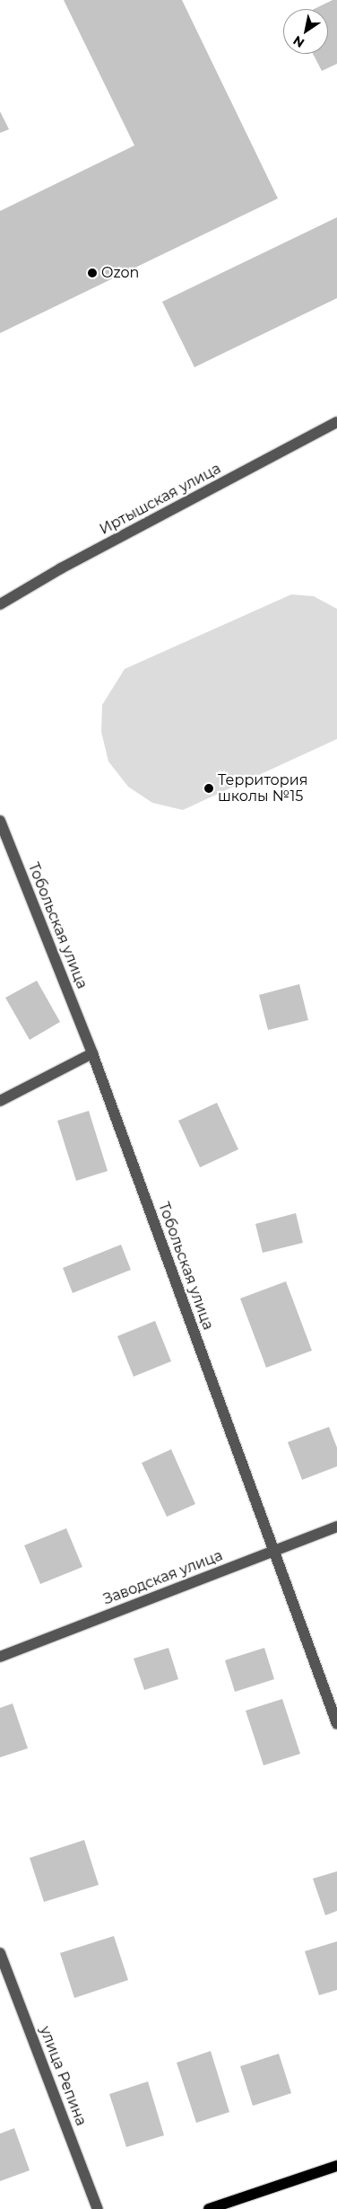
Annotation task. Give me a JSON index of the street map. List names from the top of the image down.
{
  "streets": {
    "street": [
      "Иртышская улица",
      "Тобольская улица",
      "Заводская улица",
      "улица Репина"
    ]
  },
  "crossings": [
    ["Тобольская улица", "Заводская улица"]
  ],
  "places": ["Ozon", "Территория школы №15"],
  "north": "bottom left"
}
